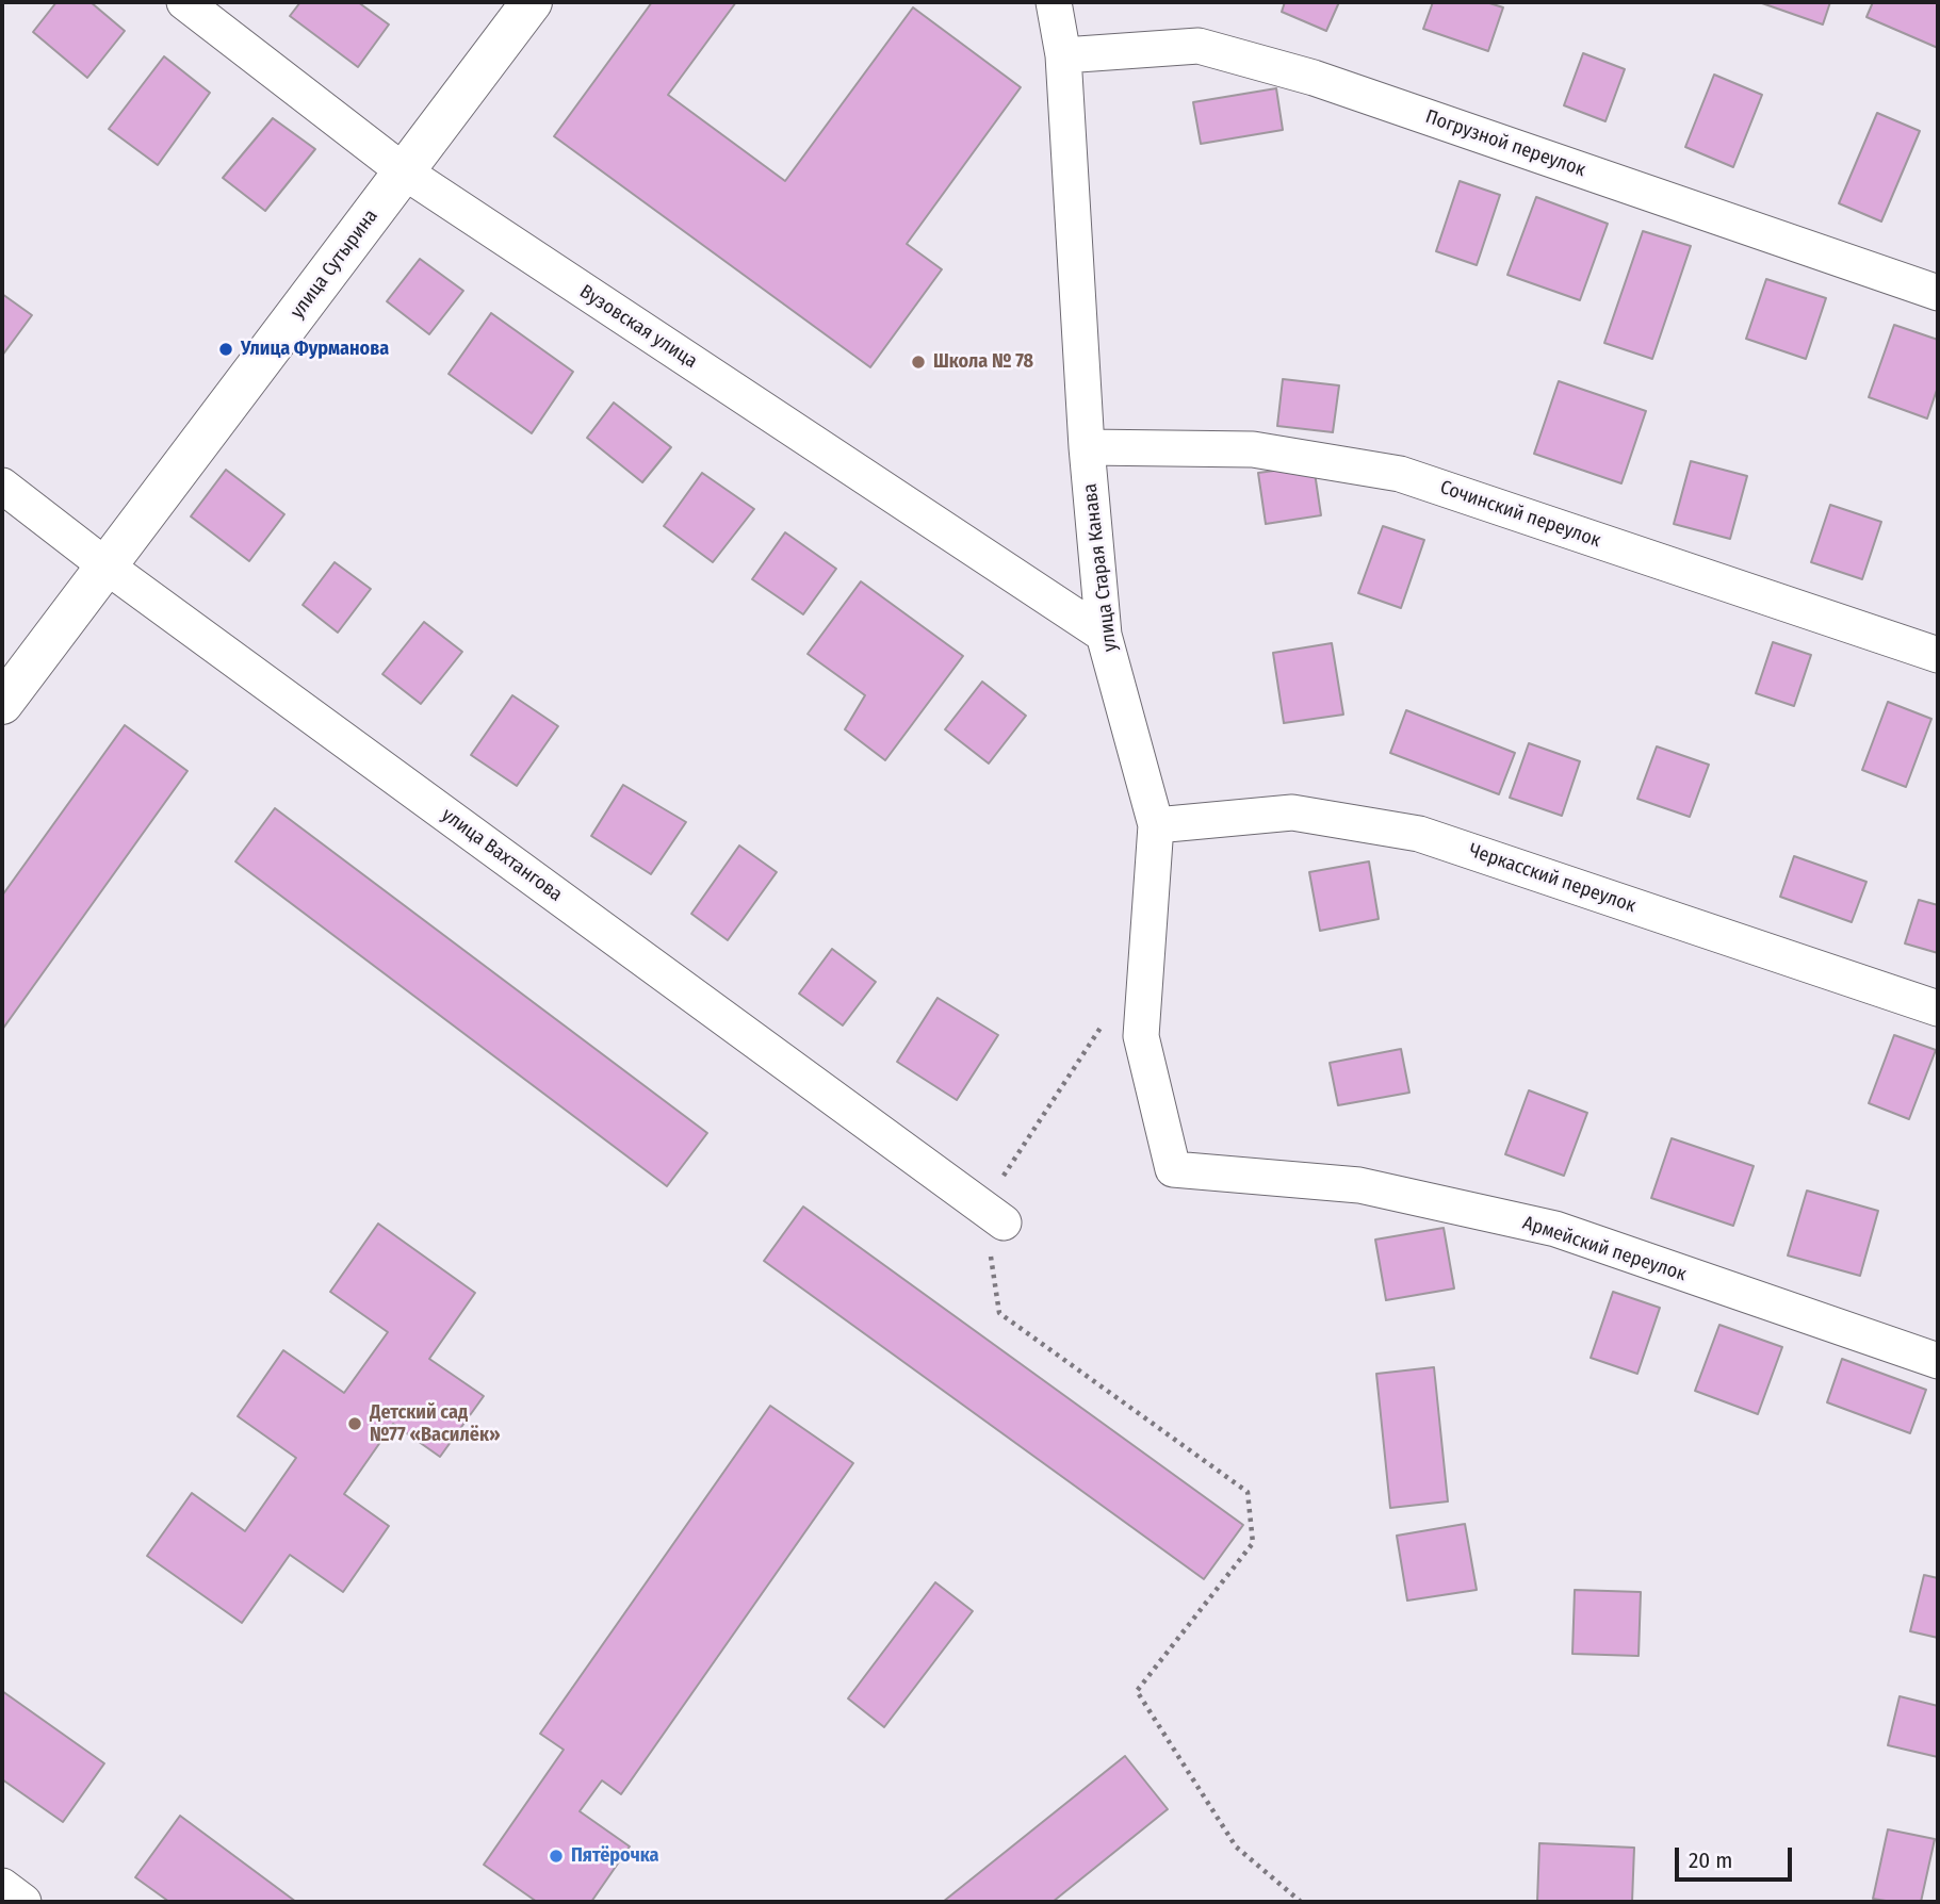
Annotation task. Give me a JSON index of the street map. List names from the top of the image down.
{
  "streets": {
    "street": [
      "Погрузной переулок",
      "улица Сутырина",
      "Вузовская улица",
      "Сочинский переулок",
      "улица Старая Канава",
      "улица Вахтангова",
      "Черкасский переулок",
      "Армейский переулок"
    ]
  },
  "crossings": [
    ["Погрузной переулок", "улица Старая Канава"],
    ["улица Сутырина", "Вузовская улица"],
    ["улица Сутырина", "улица Вахтангова"],
    ["Вузовская улица", "улица Старая Канава"],
    ["Сочинский переулок", "улица Старая Канава"],
    ["улица Старая Канава", "Черкасский переулок"],
    ["улица Старая Канава", "Армейский переулок"]
  ],
  "places": [
    "Улица Фурманова",
    "Школа № 78",
    "Детский сад №77 «Василёк»",
    "Пятёрочка"
  ],
  "scale_bar": "20 m"
}
